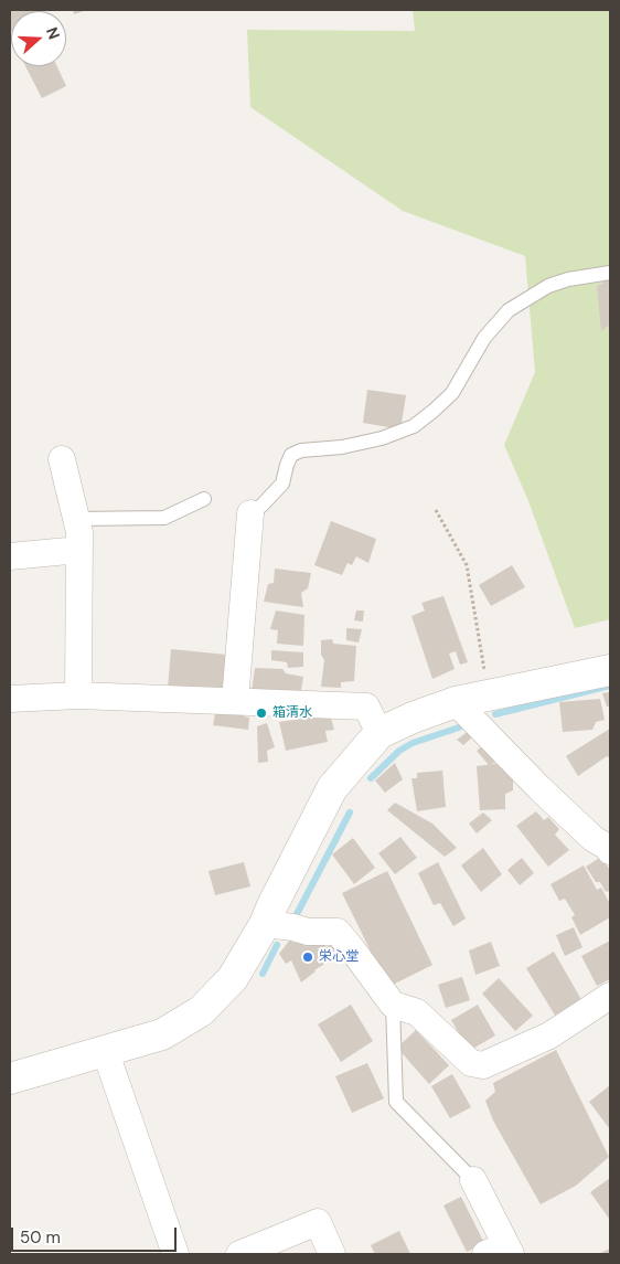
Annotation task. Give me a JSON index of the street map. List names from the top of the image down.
{
  "places": ["箱清水", "栄心堂"],
  "scale_bar": "50 m",
  "north": "right"
}
